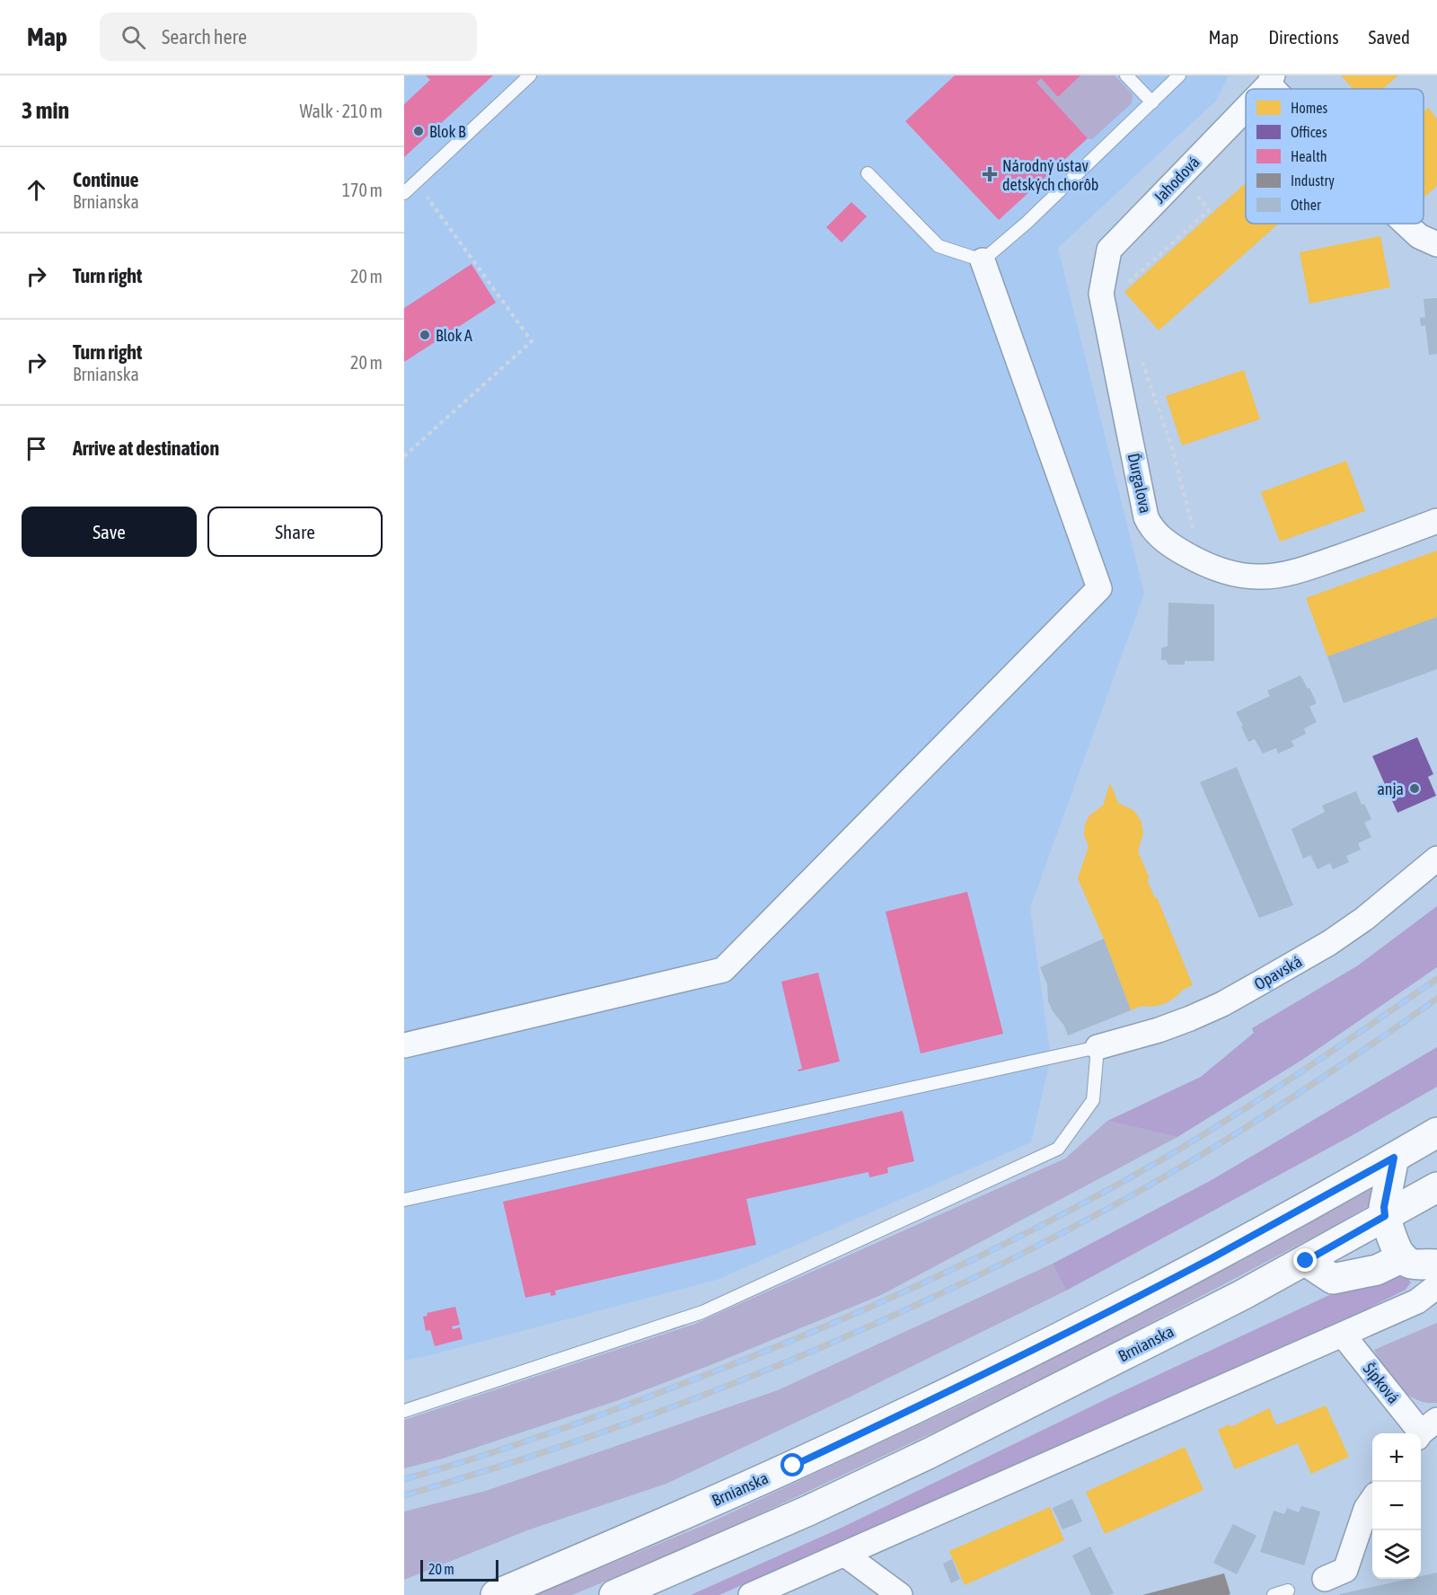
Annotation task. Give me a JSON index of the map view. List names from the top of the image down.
{
  "streets": {
    "main road": ["Brnianska"],
    "street": [
      "Jahodová",
      "Ďurgalova",
      "Opavská",
      "Šípková"
    ]
  },
  "crossings": [
    ["Jahodová", "Ďurgalova"]
  ],
  "places": {
    "other": ["Blok B", "Blok A", "anja"],
    "health": ["Národný ústav detských chorôb"]
  },
  "legend": [
    "Homes",
    "Offices",
    "Health",
    "Industry",
    "Other"
  ],
  "scale_bar": "20 m",
  "page": {
    "header": "Map",
    "search": "Search here",
    "nav": ["Map", "Directions", "Saved"],
    "heading": ["3 min", "Walk · 210 m"],
    "list": [
      ["Continue", "Brnianska", "170 m"],
      ["Turn right", "20 m"],
      ["Turn right", "Brnianska", "20 m"],
      "Arrive at destination"
    ],
    "buttons": ["Save", "Share"],
    "map_buttons": ["+", "−"],
    "scale": "20 m"
  }
}
